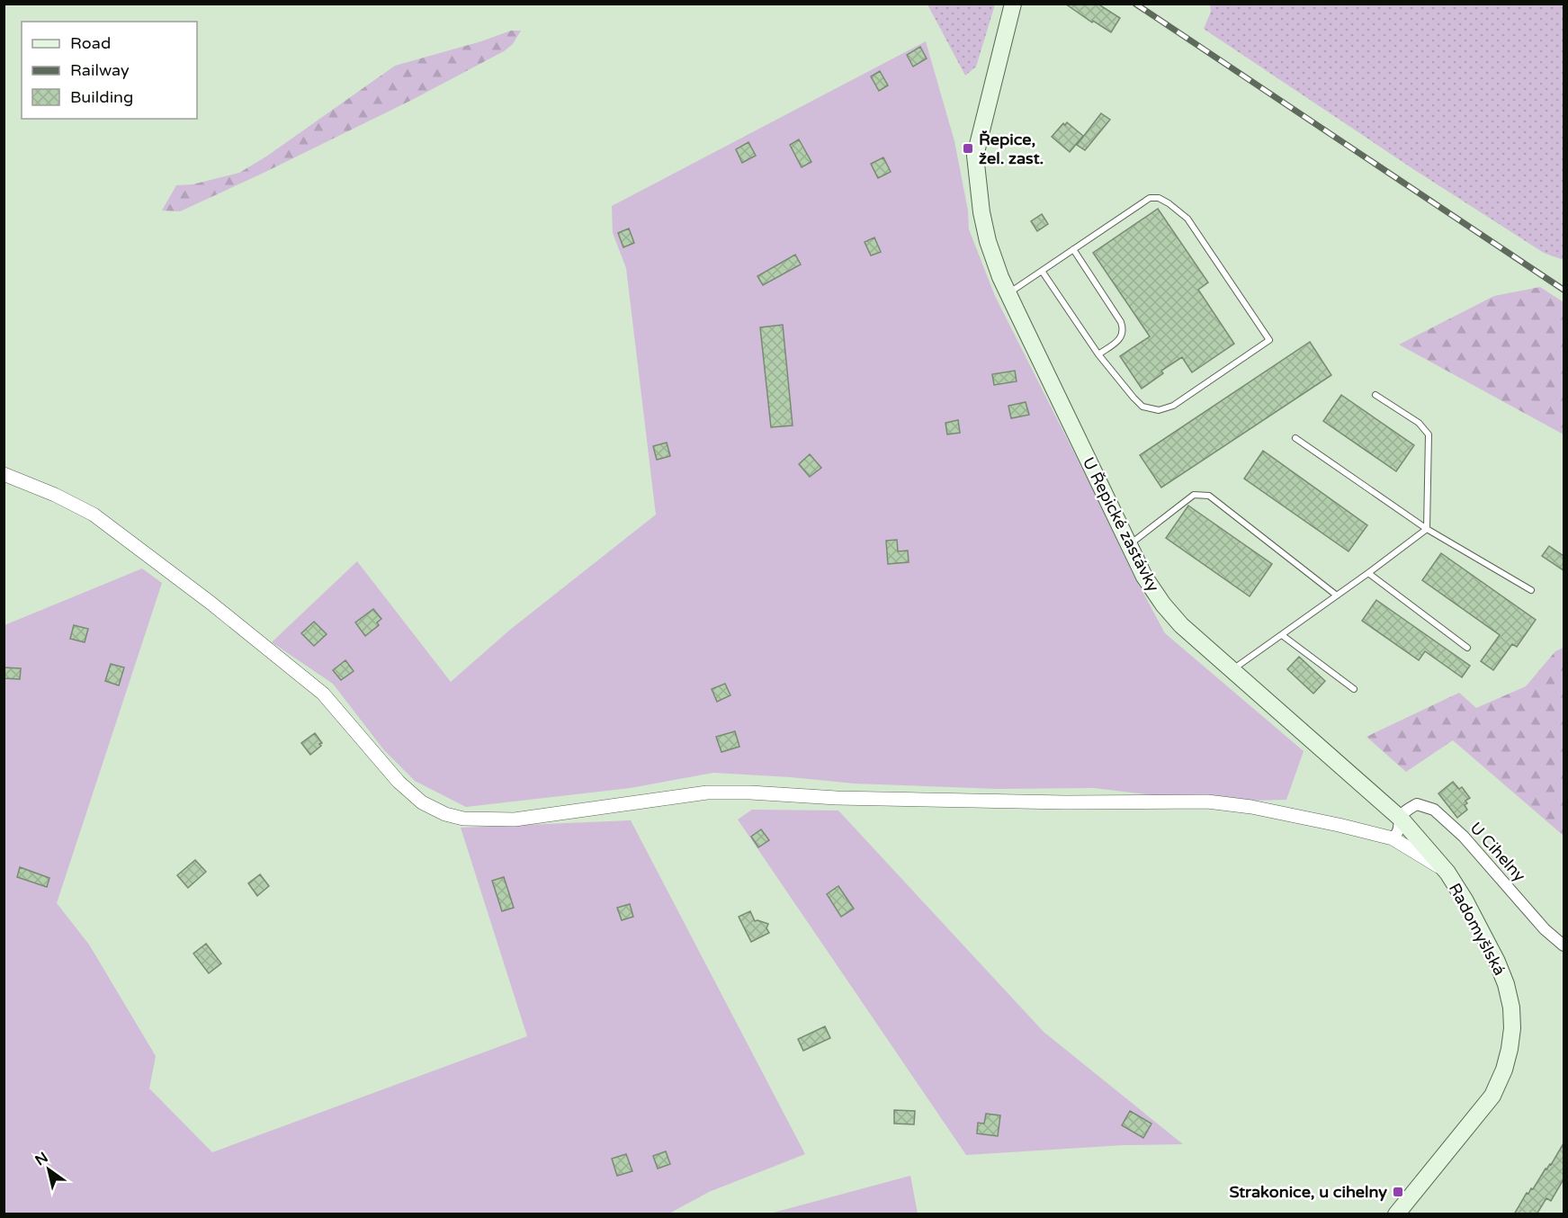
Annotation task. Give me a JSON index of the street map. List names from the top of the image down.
{
  "streets": {
    "main road": ["U Řepické zastávky", "Radomyšlská"],
    "street": ["U Cihelny"]
  },
  "crossings": [
    ["U Řepické zastávky", "U Cihelny"],
    ["U Řepické zastávky", "Radomyšlská"],
    ["U Cihelny", "Radomyšlská"]
  ],
  "places": {
    "transit": ["Řepice, žel. zast.", "Strakonice, u cihelny"]
  },
  "legend": ["Road", "Railway", "Building"],
  "north": "top left"
}
